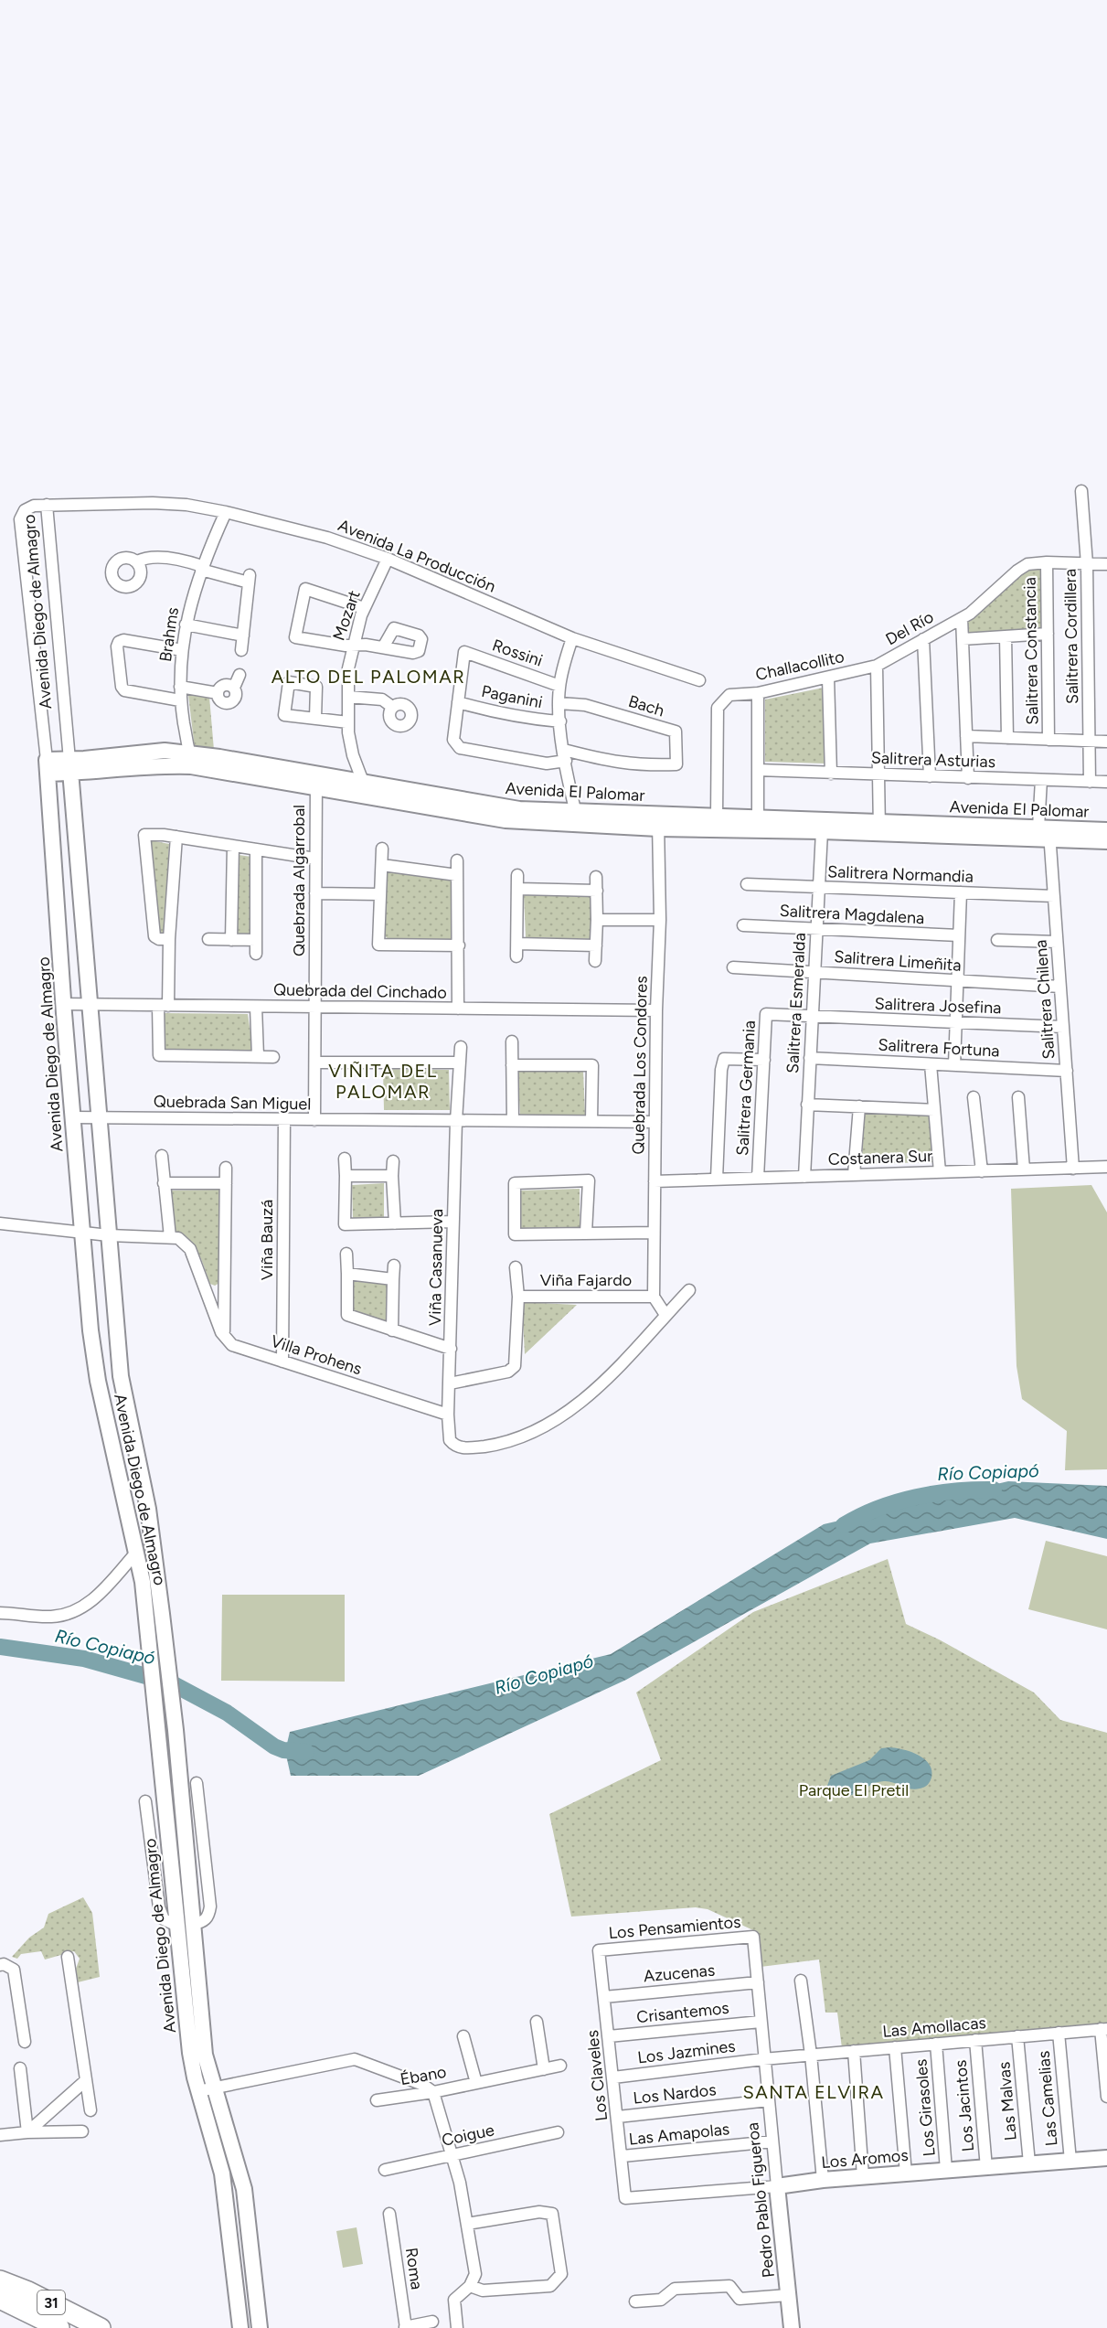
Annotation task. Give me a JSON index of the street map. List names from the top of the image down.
{
  "streets": {
    "highway": ["31"],
    "street": [
      "Avenida La Producción",
      "Avenida Diego de Almagro",
      "Mozart",
      "Del Río",
      "Brahms",
      "Salitrera Cordillera",
      "Salitrera Constancia",
      "Rossini",
      "Challacollito",
      "Paganini",
      "Bach",
      "Salitrera Asturias",
      "Avenida El Palomar",
      "Salitrera Normandia",
      "Quebrada Algarrobal",
      "Salitrera Magdalena",
      "Salitrera Limeñita",
      "Quebrada del Cinchado",
      "Salitrera Chilena",
      "Salitrera Esmeralda",
      "Salitrera Josefina",
      "Salitrera Fortuna",
      "Quebrada Los Condores",
      "Salitrera Germania",
      "Quebrada San Miguel",
      "Costanera Sur",
      "Viña Bauzá",
      "Viña Casanueva",
      "Viña Fajardo",
      "Villa Prohens",
      "Los Pensamientos",
      "Azucenas",
      "Crisantemos",
      "Las Amollacas",
      "Los Jazmines",
      "Ébano",
      "Los Claveles",
      "Los Nardos",
      "Las Camelias",
      "Las Malvas",
      "Los Jacintos",
      "Los Girasoles",
      "Las Amapolas",
      "Coigue",
      "Los Aromos",
      "Pedro Pablo Figueroa",
      "Roma"
    ]
  },
  "crossings": [
    ["Avenida La Producción", "Avenida Diego de Almagro"],
    ["Avenida La Producción", "Mozart"],
    ["Avenida La Producción", "Brahms"],
    ["Avenida Diego de Almagro", "Avenida El Palomar"],
    ["Avenida Diego de Almagro", "Quebrada del Cinchado"],
    ["Avenida Diego de Almagro", "Quebrada San Miguel"],
    ["Mozart", "Avenida El Palomar"],
    ["Del Río", "Salitrera Cordillera"],
    ["Del Río", "Salitrera Constancia"],
    ["Del Río", "Challacollito"],
    ["Del Río", "Salitrera Asturias"],
    ["Del Río", "Avenida El Palomar"],
    ["Brahms", "Avenida El Palomar"],
    ["Salitrera Cordillera", "Salitrera Asturias"],
    ["Rossini", "Paganini"],
    ["Challacollito", "Avenida El Palomar"],
    ["Salitrera Asturias", "Salitrera Chilena"],
    ["Avenida El Palomar", "Quebrada Algarrobal"],
    ["Avenida El Palomar", "Salitrera Chilena"],
    ["Avenida El Palomar", "Salitrera Esmeralda"],
    ["Avenida El Palomar", "Quebrada Los Condores"],
    ["Salitrera Normandia", "Salitrera Chilena"],
    ["Salitrera Normandia", "Salitrera Esmeralda"],
    ["Quebrada Algarrobal", "Quebrada del Cinchado"],
    ["Quebrada Algarrobal", "Quebrada San Miguel"],
    ["Salitrera Magdalena", "Salitrera Esmeralda"],
    ["Salitrera Limeñita", "Salitrera Chilena"],
    ["Salitrera Limeñita", "Salitrera Esmeralda"],
    ["Quebrada del Cinchado", "Quebrada Los Condores"],
    ["Salitrera Chilena", "Salitrera Josefina"],
    ["Salitrera Chilena", "Salitrera Fortuna"],
    ["Salitrera Chilena", "Costanera Sur"],
    ["Salitrera Esmeralda", "Salitrera Josefina"],
    ["Salitrera Esmeralda", "Salitrera Fortuna"],
    ["Salitrera Esmeralda", "Salitrera Germania"],
    ["Salitrera Esmeralda", "Costanera Sur"],
    ["Salitrera Josefina", "Salitrera Germania"],
    ["Quebrada Los Condores", "Quebrada San Miguel"],
    ["Quebrada Los Condores", "Costanera Sur"],
    ["Quebrada Los Condores", "Viña Fajardo"],
    ["Salitrera Germania", "Costanera Sur"],
    ["Quebrada San Miguel", "Viña Bauzá"],
    ["Quebrada San Miguel", "Viña Casanueva"],
    ["Viña Bauzá", "Villa Prohens"],
    ["Viña Casanueva", "Viña Fajardo"],
    ["Viña Casanueva", "Villa Prohens"],
    ["Los Pensamientos", "Los Claveles"],
    ["Los Pensamientos", "Pedro Pablo Figueroa"],
    ["Azucenas", "Los Claveles"],
    ["Azucenas", "Pedro Pablo Figueroa"],
    ["Crisantemos", "Los Claveles"],
    ["Crisantemos", "Pedro Pablo Figueroa"],
    ["Las Amollacas", "Los Jazmines"],
    ["Las Amollacas", "Las Camelias"],
    ["Las Amollacas", "Las Malvas"],
    ["Las Amollacas", "Los Jacintos"],
    ["Las Amollacas", "Los Girasoles"],
    ["Las Amollacas", "Pedro Pablo Figueroa"],
    ["Los Jazmines", "Los Claveles"],
    ["Los Jazmines", "Pedro Pablo Figueroa"],
    ["Los Claveles", "Los Nardos"],
    ["Los Claveles", "Las Amapolas"],
    ["Los Claveles", "Los Aromos"],
    ["Los Nardos", "Pedro Pablo Figueroa"],
    ["Las Camelias", "Los Aromos"],
    ["Las Malvas", "Los Aromos"],
    ["Los Jacintos", "Los Aromos"],
    ["Los Girasoles", "Los Aromos"],
    ["Las Amapolas", "Pedro Pablo Figueroa"],
    ["Los Aromos", "Pedro Pablo Figueroa"]
  ],
  "districts": ["ALTO DEL PALOMAR", "VIÑITA DEL PALOMAR", "SANTA ELVIRA"],
  "water": ["Río Copiapó"],
  "parks": ["Parque El Pretil"]
}
